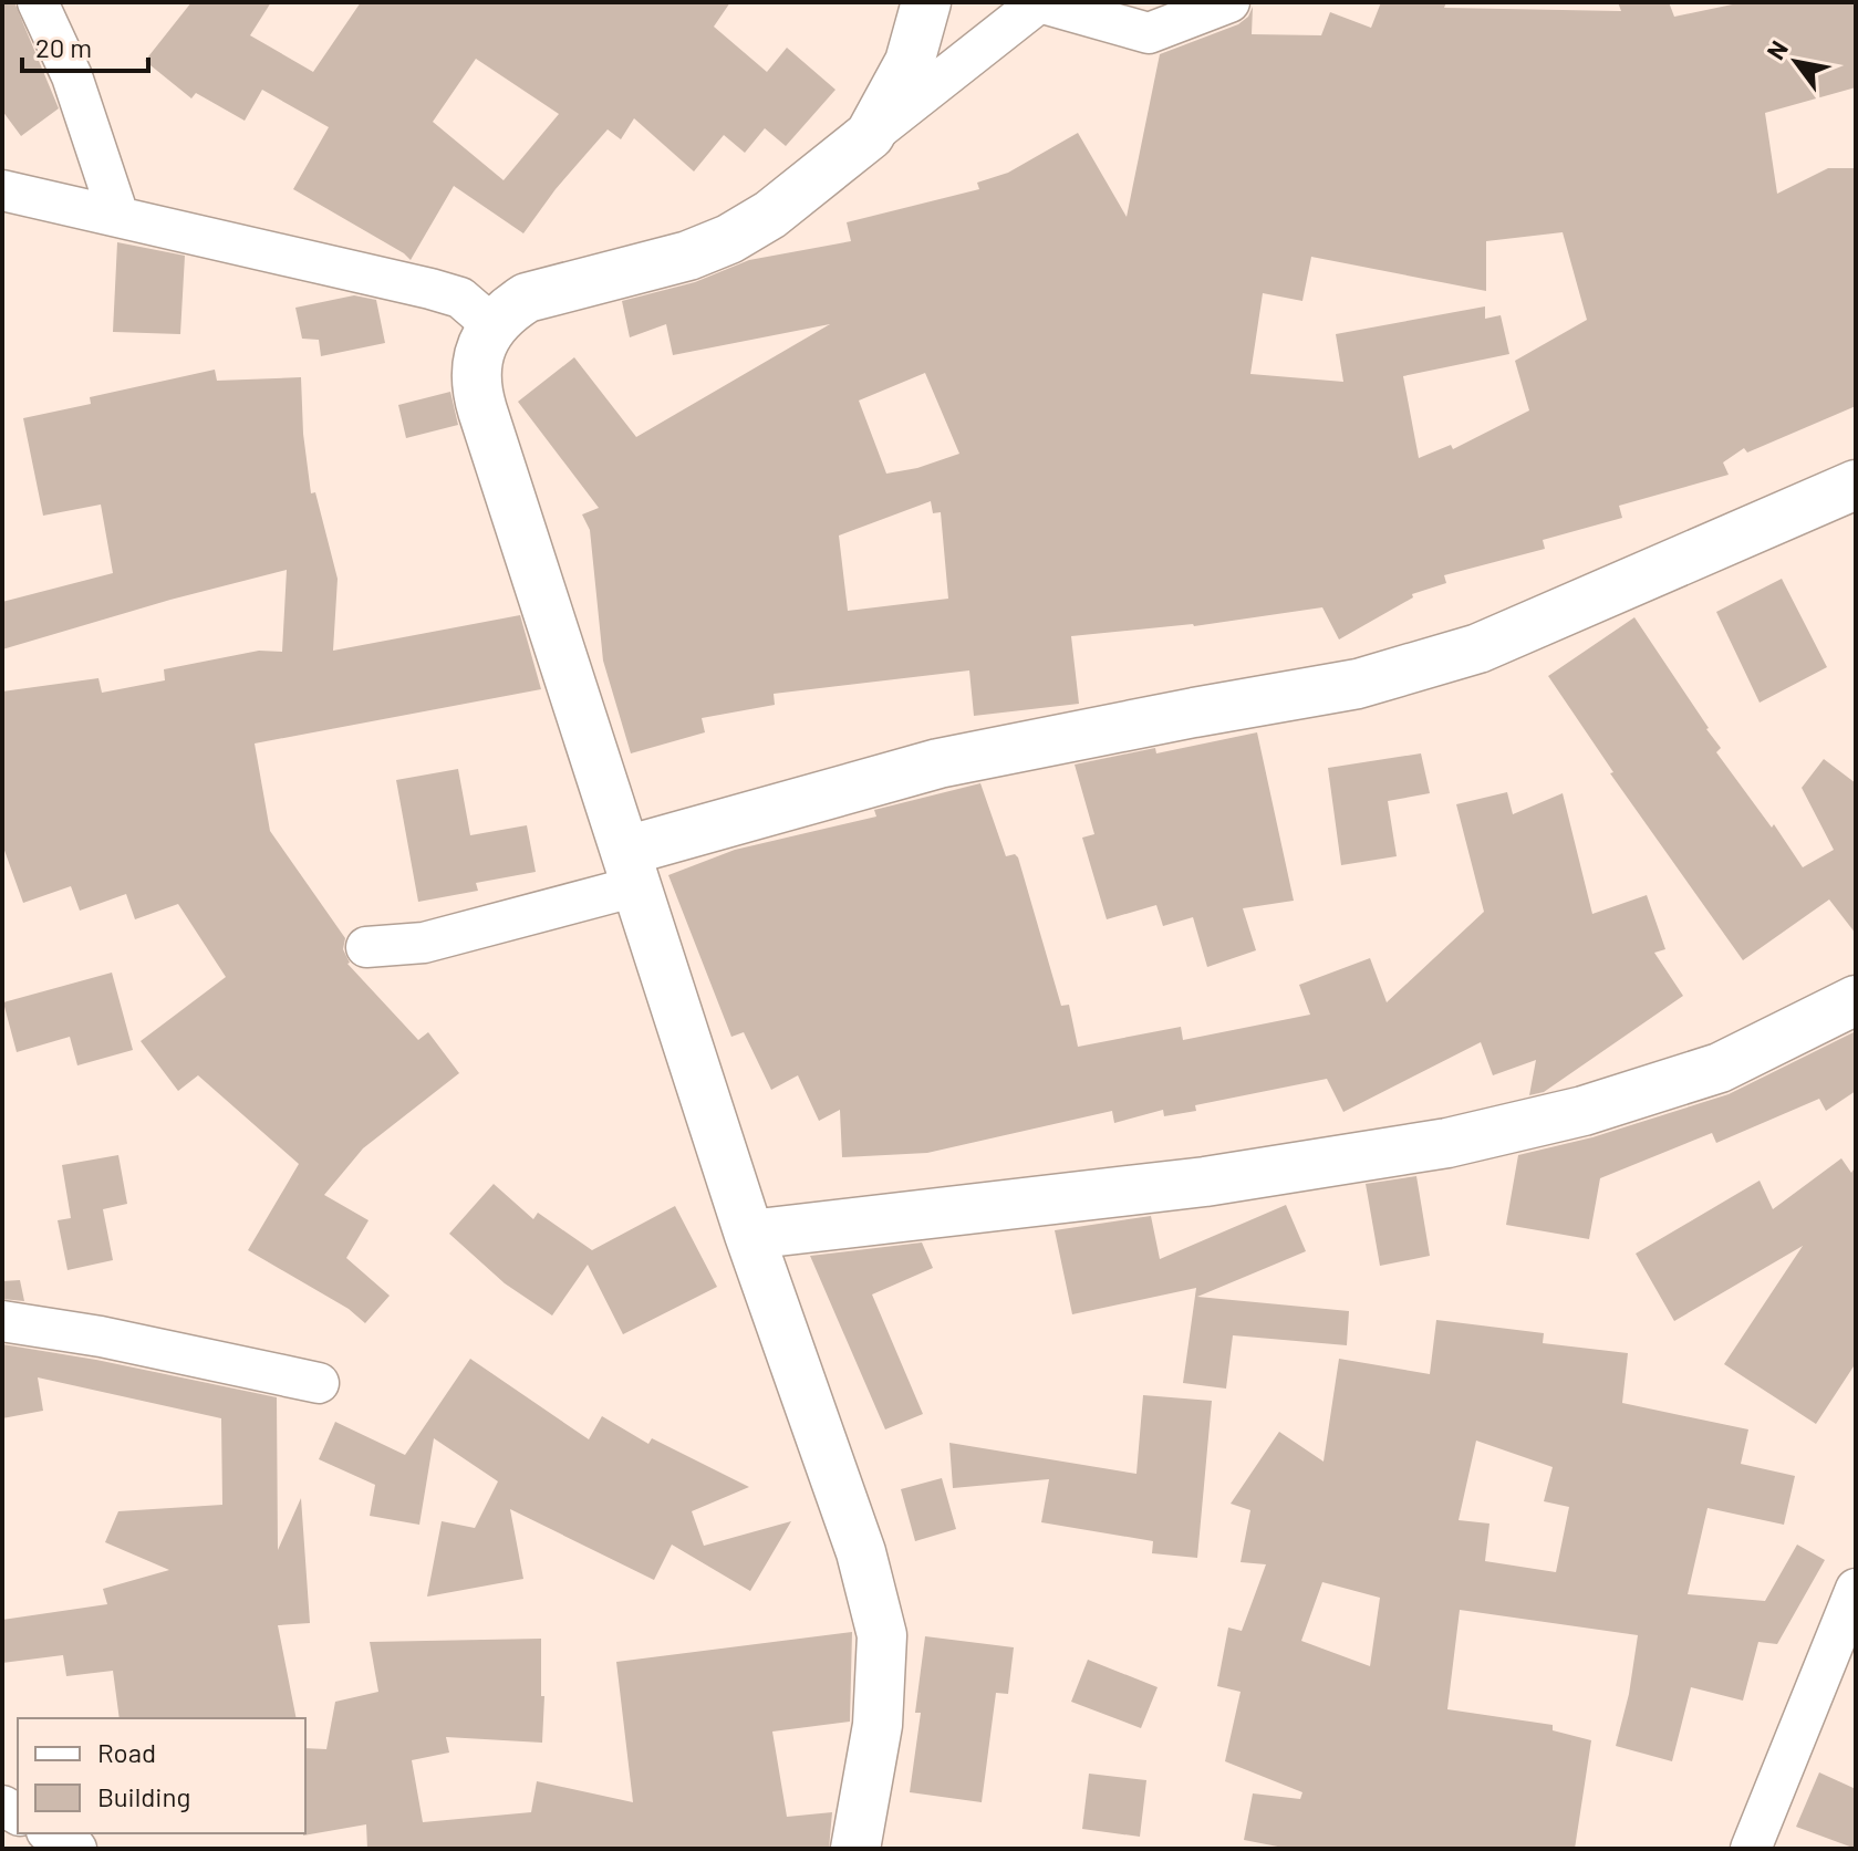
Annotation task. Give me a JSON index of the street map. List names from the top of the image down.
{
  "legend": ["Road", "Building"],
  "scale_bar": "20 m",
  "north": "top left"
}
